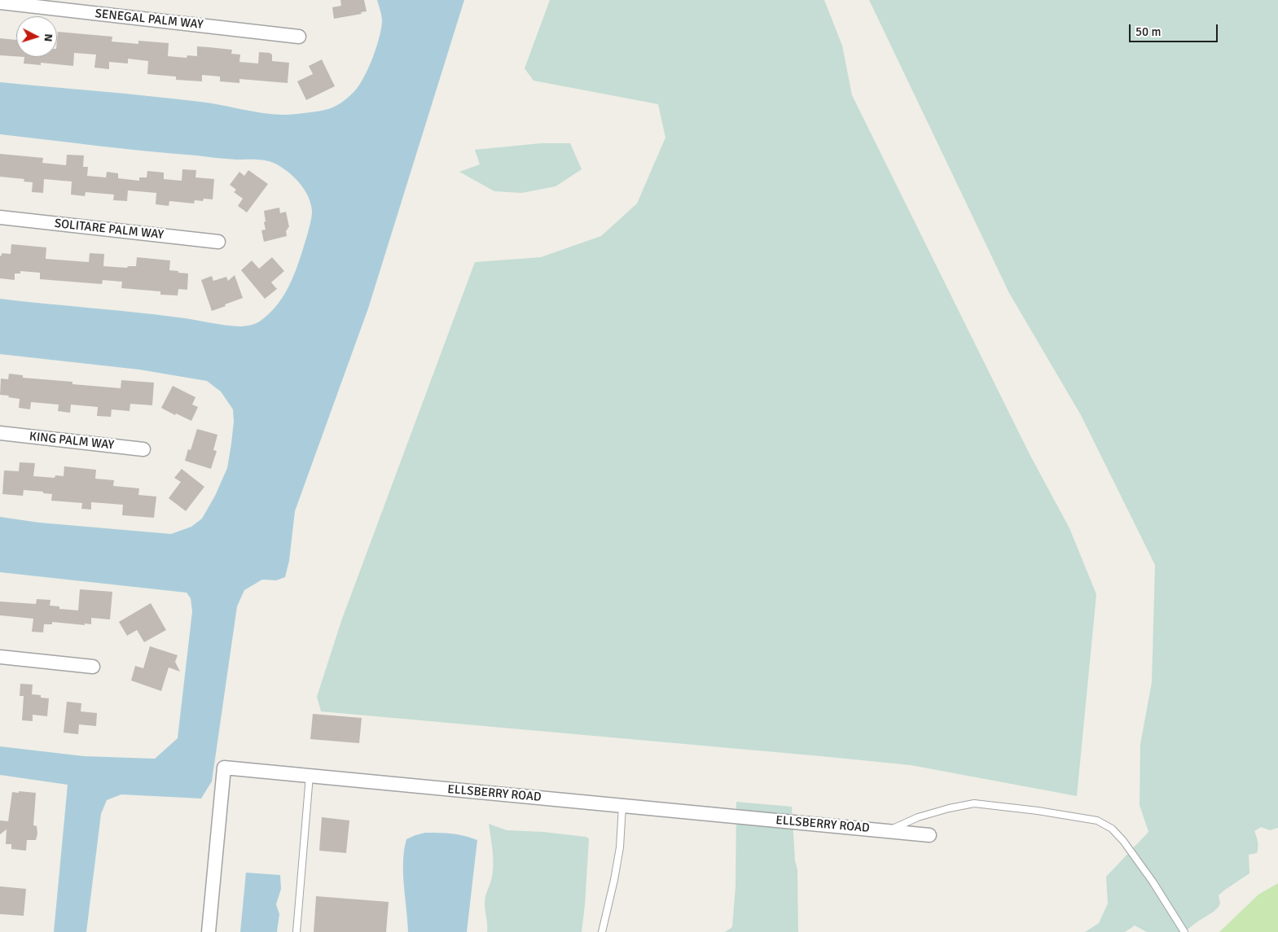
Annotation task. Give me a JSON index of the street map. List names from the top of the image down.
{
  "streets": {
    "street": [
      "SENEGAL PALM WAY",
      "SOLITARE PALM WAY",
      "KING PALM WAY",
      "ELLSBERRY ROAD"
    ]
  },
  "scale_bar": "50 m",
  "north": "right"
}
